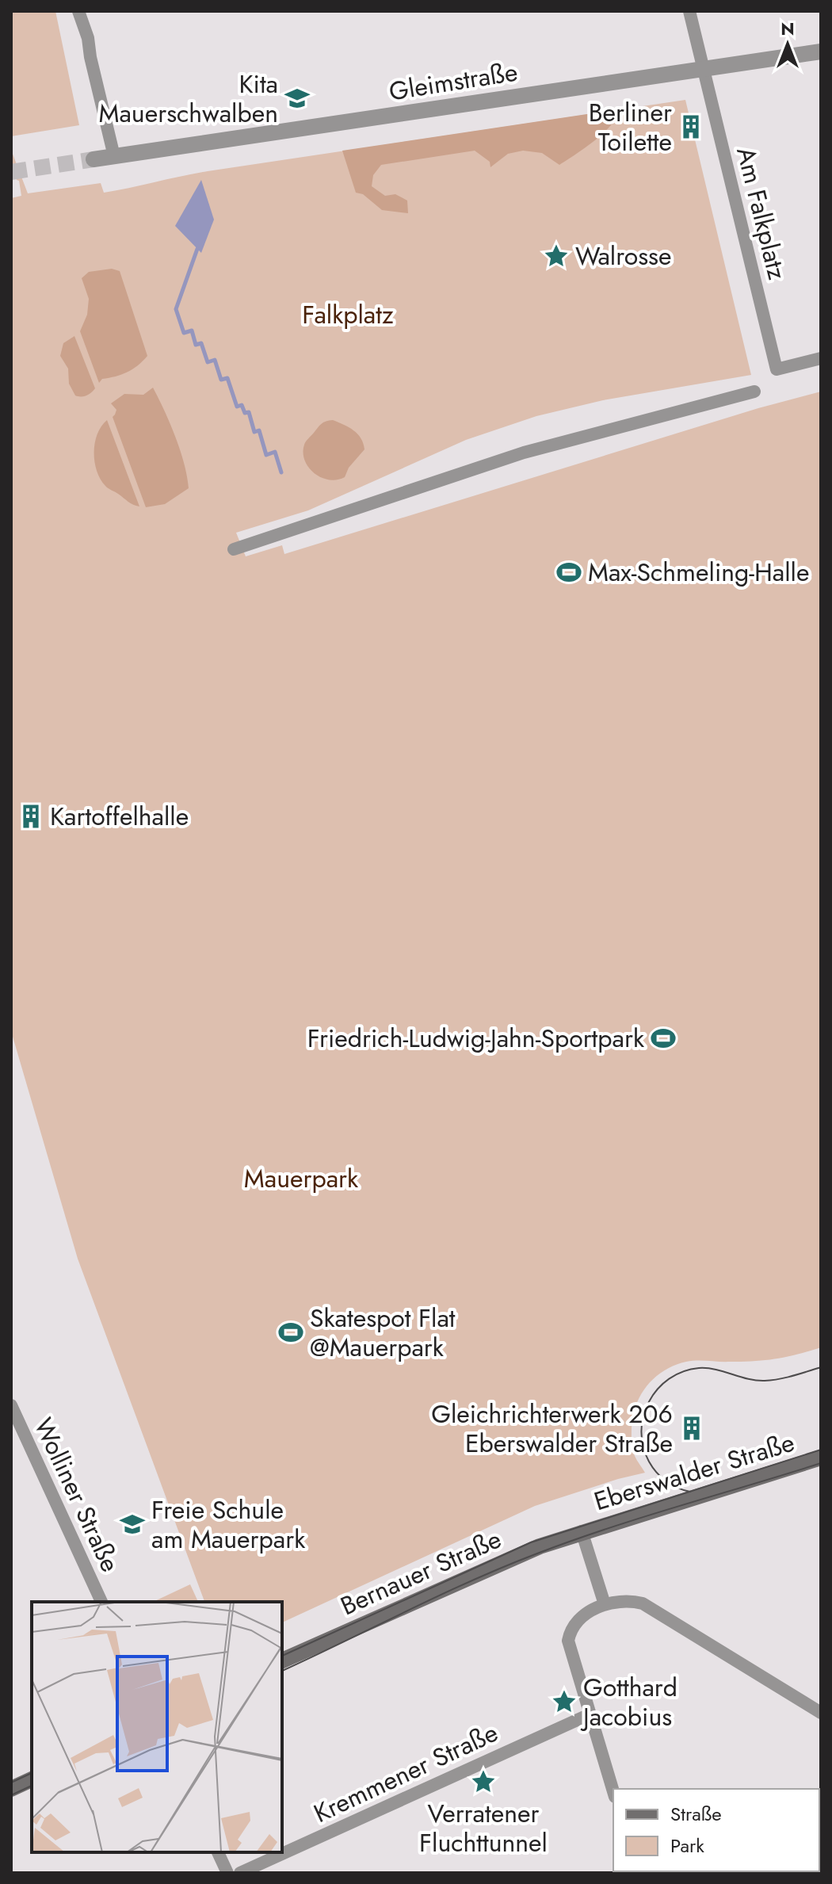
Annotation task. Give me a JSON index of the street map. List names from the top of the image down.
{
  "streets": {
    "main road": ["Eberswalder Straße", "Bernauer Straße"],
    "street": [
      "Gleimstraße",
      "Am Falkplatz",
      "Wolliner Straße",
      "Kremmener Straße"
    ]
  },
  "crossings": [
    ["Gleimstraße", "Am Falkplatz"],
    ["Eberswalder Straße", "Bernauer Straße"]
  ],
  "parks": ["Falkplatz", "Mauerpark"],
  "places": {
    "school or university": ["Kita Mauerschwalben", "Freie Schule am Mauerpark"],
    "building": ["Berliner Toilette", "Kartoffelhalle", "Gleichrichterwerk 206 Eberswalder Straße"],
    "place": ["Walrosse", "Gotthard Jacobius", "Verratener Fluchttunnel"],
    "sports": ["Max-Schmeling-Halle", "Friedrich-Ludwig-Jahn-Sportpark", "Skatespot Flat @Mauerpark"]
  },
  "legend": ["Straße", "Park"],
  "north": "top"
}
